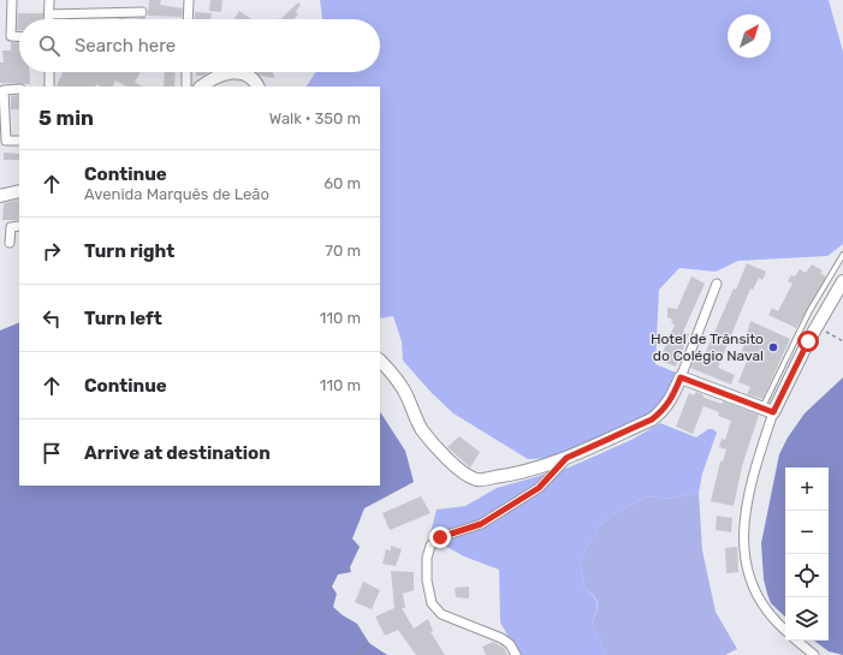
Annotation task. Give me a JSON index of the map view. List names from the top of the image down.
{
  "places": ["Hotel de Trânsito do Colégio Naval"],
  "north": "top right",
  "page": {
    "search": "Search here",
    "heading": ["5 min", "Walk · 350 m"],
    "list": [
      ["Continue", "Avenida Marquês de Leão", "60 m"],
      ["Turn right", "70 m"],
      ["Turn left", "110 m"],
      ["Continue", "110 m"],
      "Arrive at destination"
    ],
    "map_buttons": ["+", "−"]
  }
}
